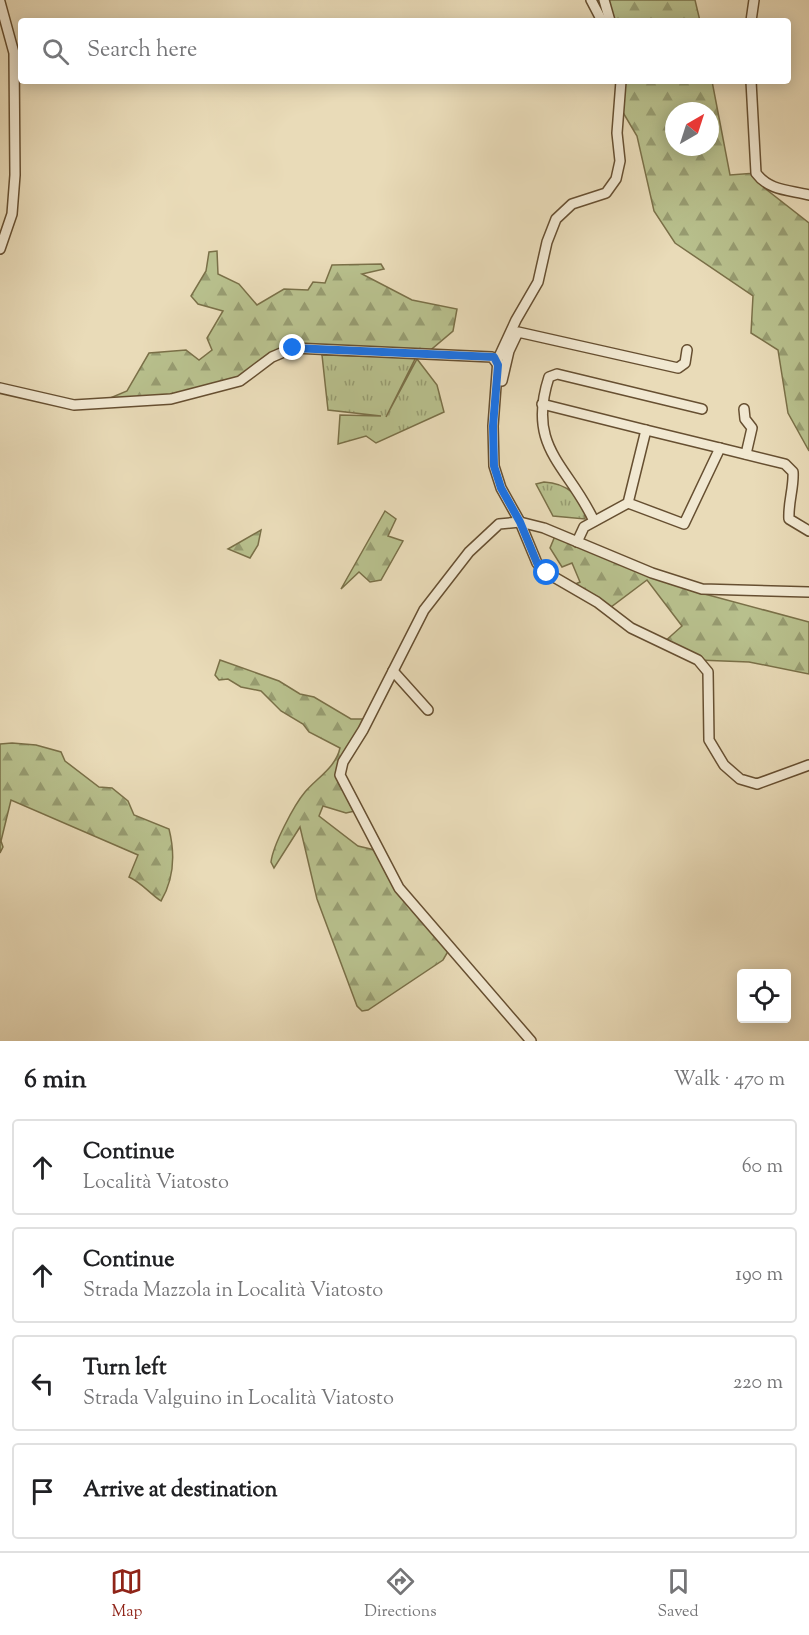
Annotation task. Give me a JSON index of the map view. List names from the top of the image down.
{
  "north": "top right",
  "page": {
    "search": "Search here",
    "heading": ["6 min", "Walk · 470 m"],
    "list": [
      ["Continue", "Località Viatosto", "60 m"],
      ["Continue", "Strada Mazzola in Località Viatosto", "190 m"],
      ["Turn left", "Strada Valguino in Località Viatosto", "220 m"],
      "Arrive at destination"
    ],
    "nav": ["Map", "Directions", "Saved"]
  }
}
